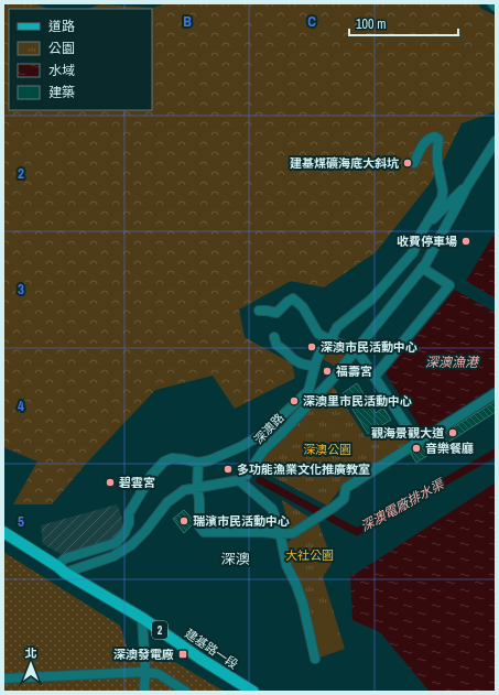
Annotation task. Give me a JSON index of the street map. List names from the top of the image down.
{
  "streets": {
    "main road": ["2", "建基路一段"],
    "street": ["深澳路"]
  },
  "crossings": [
    ["2", "建基路一段"]
  ],
  "districts": ["深澳"],
  "water": ["深澳漁港", "深澳電廠排水渠"],
  "parks": ["深澳公園", "大社公園"],
  "places": {
    "other": [
      "建基煤礦海底大斜坑",
      "收費停車場",
      "深澳市民活動中心",
      "福壽宮",
      "深澳里市民活動中心",
      "觀海景觀大道",
      "音樂餐廳",
      "多功能漁業文化推廣教室",
      "碧雲宮",
      "瑞濱市民活動中心"
    ],
    "transit": ["深澳發電廠"]
  },
  "legend": [
    "道路",
    "公園",
    "水域",
    "建築"
  ],
  "scale_bar": "100 m",
  "north": "top",
  "grid": {
    "columns": ["B", "C"],
    "rows": [
      "2",
      "3",
      "4",
      "5"
    ]
  }
}
